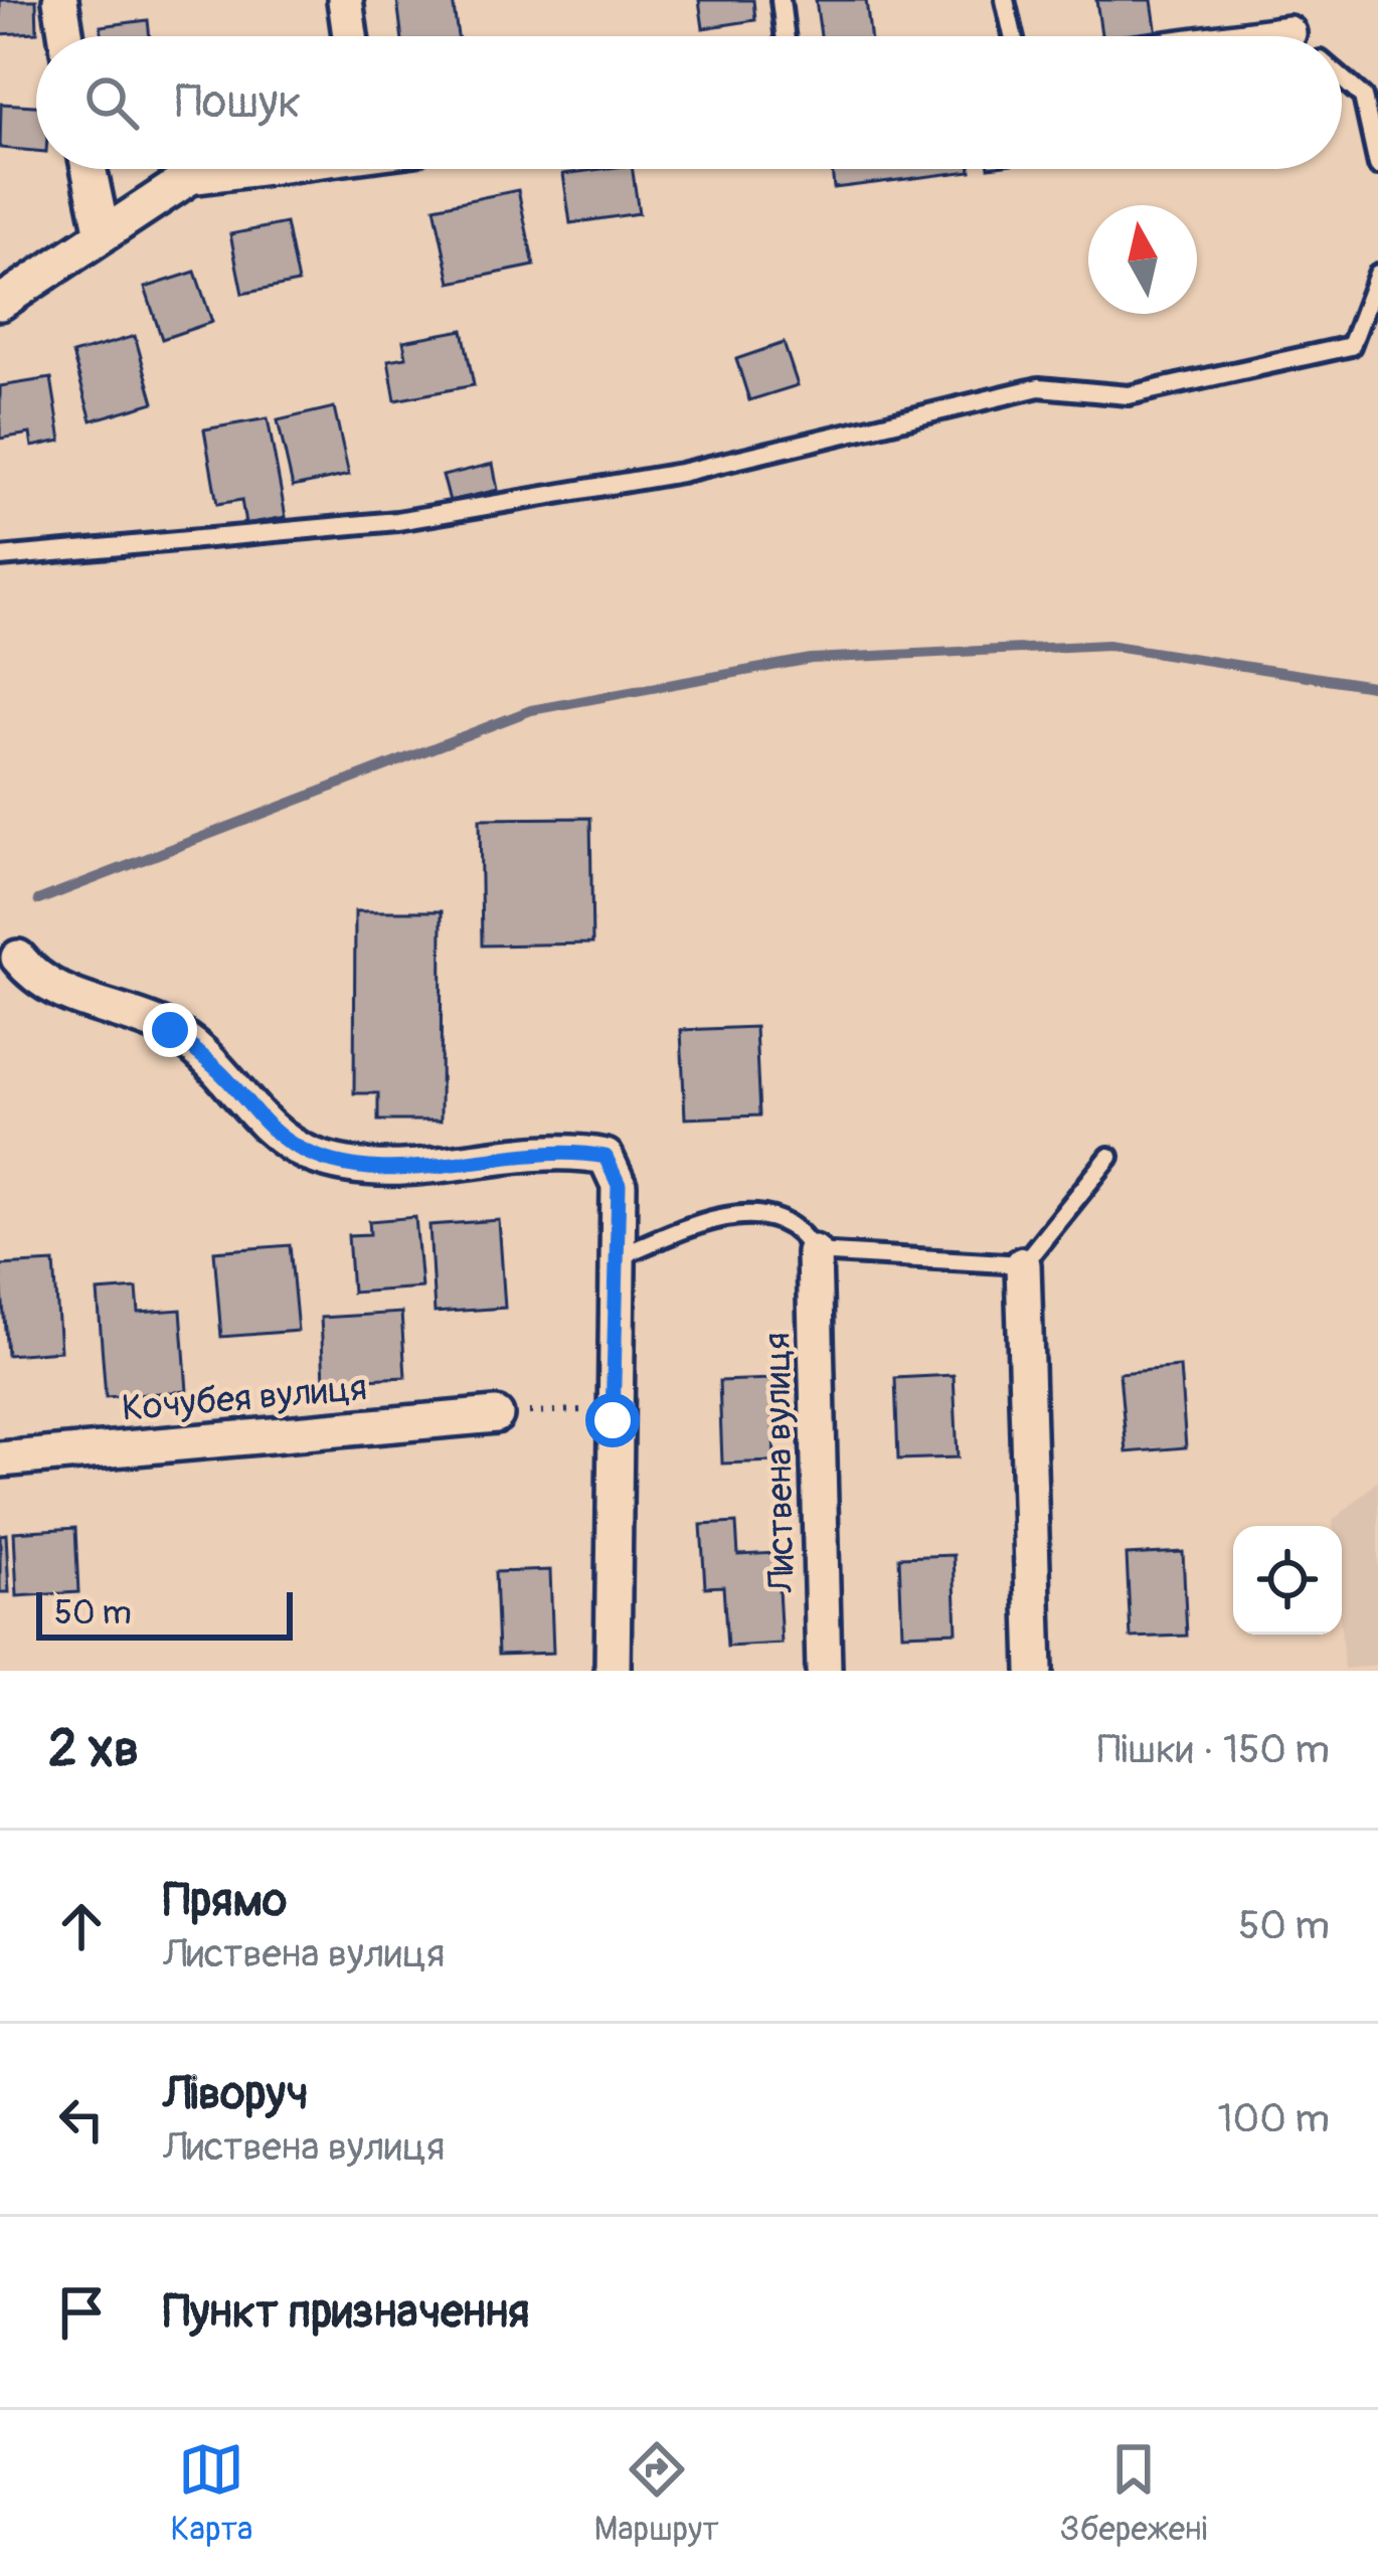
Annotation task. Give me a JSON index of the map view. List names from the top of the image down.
{
  "streets": {
    "street": ["Кочубея вулиця", "Листвена вулиця"]
  },
  "scale_bar": "50 m",
  "north": "top",
  "page": {
    "search": "Пошук",
    "scale": "50 m",
    "heading": ["2 хв", "Пішки · 150 m"],
    "list": [
      ["Прямо", "Листвена вулиця", "50 m"],
      ["Ліворуч", "Листвена вулиця", "100 m"],
      "Пункт призначення"
    ],
    "nav": ["Карта", "Маршрут", "Збережені"]
  }
}
